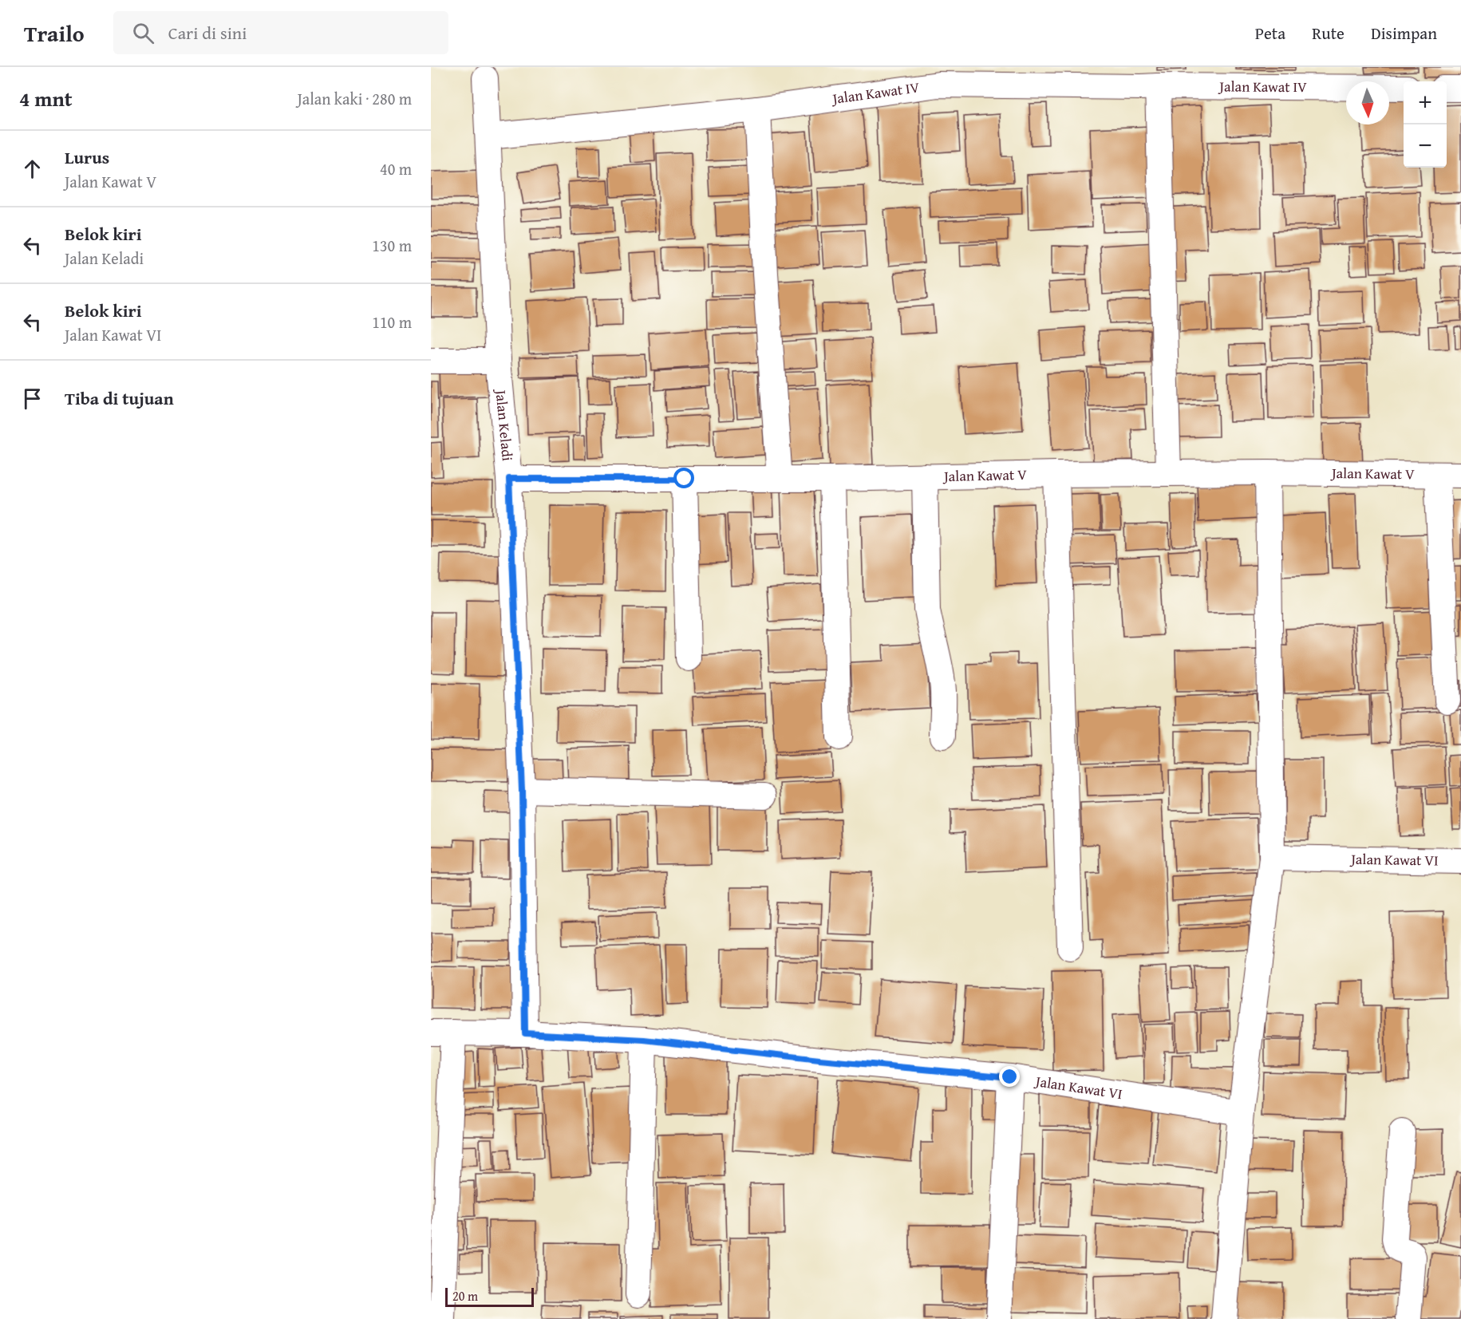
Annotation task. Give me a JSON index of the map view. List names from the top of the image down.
{
  "streets": {
    "street": [
      "Jalan Kawat IV",
      "Jalan Keladi",
      "Jalan Kawat V",
      "Jalan Kawat VI"
    ]
  },
  "crossings": [
    ["Jalan Kawat IV", "Jalan Keladi"],
    ["Jalan Keladi", "Jalan Kawat V"],
    ["Jalan Keladi", "Jalan Kawat VI"]
  ],
  "scale_bar": "20 m",
  "north": "bottom",
  "page": {
    "header": "Trailo",
    "search": "Cari di sini",
    "nav": ["Peta", "Rute", "Disimpan"],
    "heading": ["4 mnt", "Jalan kaki · 280 m"],
    "map_buttons": ["+", "−"],
    "list": [
      ["Lurus", "Jalan Kawat V", "40 m"],
      ["Belok kiri", "Jalan Keladi", "130 m"],
      ["Belok kiri", "Jalan Kawat VI", "110 m"],
      "Tiba di tujuan"
    ],
    "scale": "20 m"
  }
}
